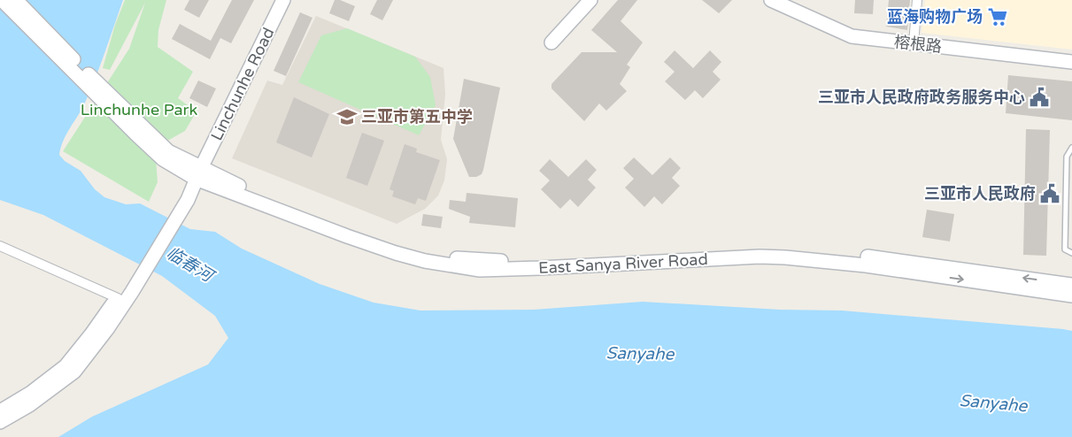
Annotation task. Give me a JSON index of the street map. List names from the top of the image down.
{
  "streets": {
    "main road": ["榕根路", "Linchunhe Road", "East Sanya River Road"]
  },
  "crossings": [
    ["Linchunhe Road", "East Sanya River Road"]
  ],
  "water": ["临春河", "Sanyahe"],
  "parks": ["Linchunhe Park"],
  "places": {
    "supermarket": ["蓝海购物广场"],
    "public building": ["三亚市人民政府政务服务中心", "三亚市人民政府"],
    "school or university": ["三亚市第五中学"]
  }
}
